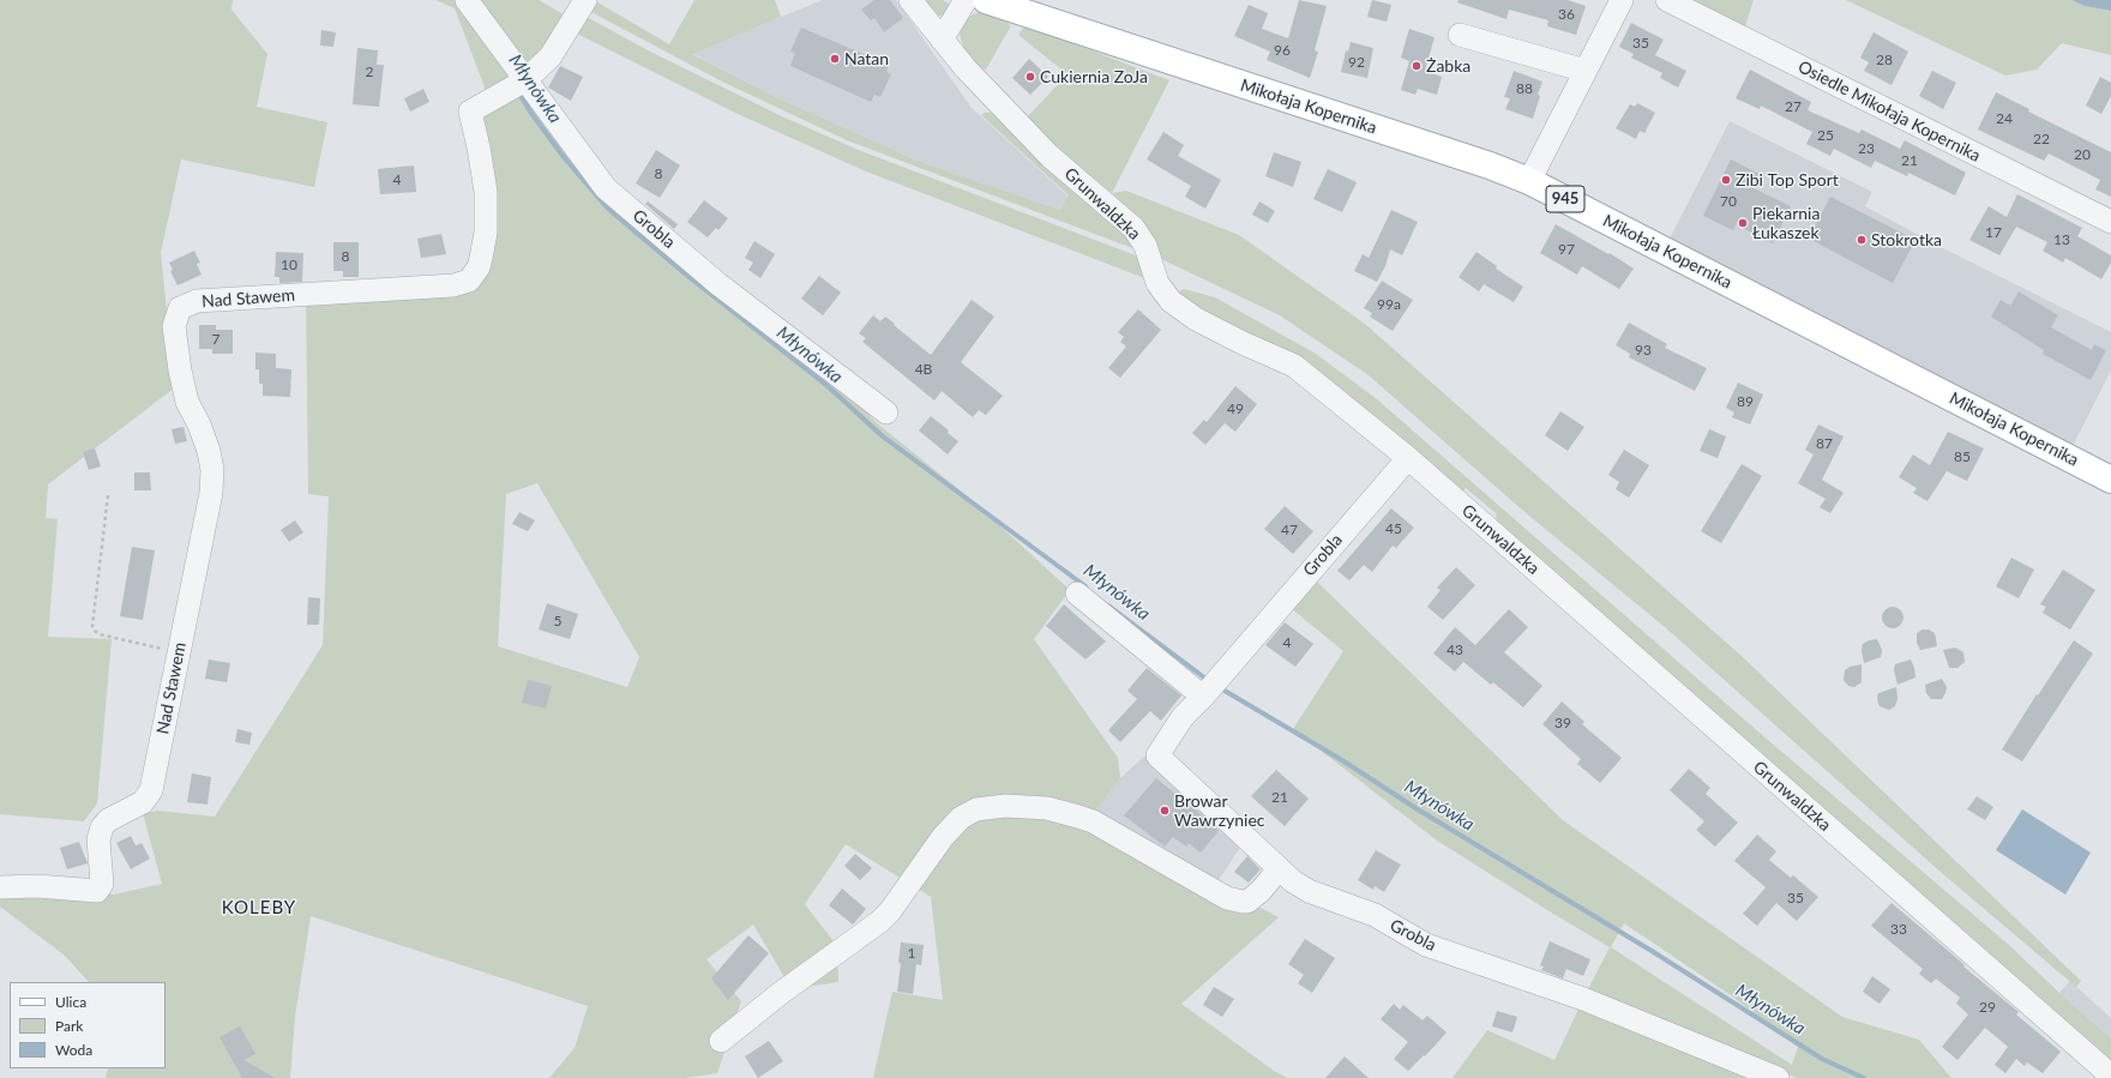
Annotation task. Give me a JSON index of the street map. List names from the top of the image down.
{
  "streets": {
    "main road": ["Mikołaja Kopernika", "945"],
    "street": [
      "Osiedle Mikołaja Kopernika",
      "Grunwaldzka",
      "Grobla",
      "Nad Stawem"
    ]
  },
  "crossings": [
    ["Grunwaldzka", "Grobla"],
    ["Grobla", "Nad Stawem"]
  ],
  "districts": ["KOLEBY"],
  "water": ["Młynówka"],
  "places": [
    "Natan",
    "Żabka",
    "Cukiernia ZoJa",
    "Zibi Top Sport",
    "Piekarnia Łukaszek",
    "Stokrotka",
    "Browar Wawrzyniec"
  ],
  "house_numbers": [
    "36",
    "35",
    "96",
    "28",
    "92",
    "2",
    "88",
    "27",
    "24",
    "25",
    "22",
    "23",
    "20",
    "21",
    "8",
    "4",
    "70",
    "17",
    "13",
    "97",
    "8",
    "10",
    "99a",
    "7",
    "93",
    "4B",
    "89",
    "49",
    "87",
    "85",
    "45",
    "47",
    "5",
    "4",
    "43",
    "39",
    "21",
    "35",
    "33",
    "1",
    "29"
  ],
  "legend": ["Ulica", "Park", "Woda"]
}
